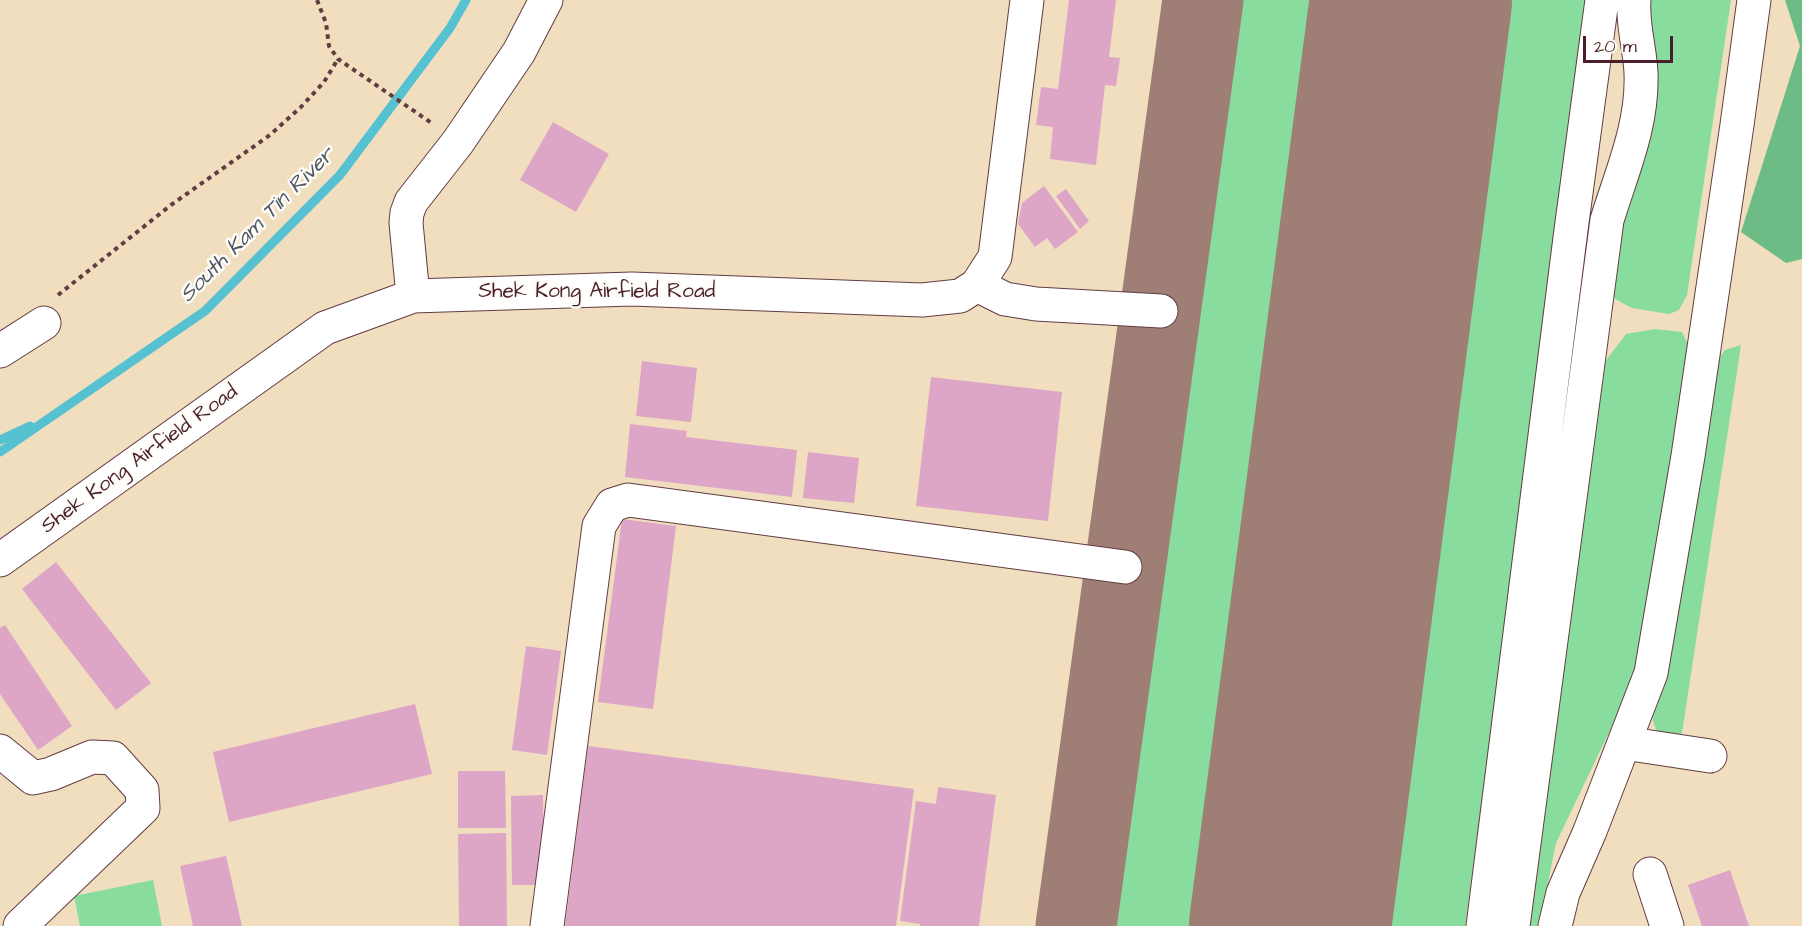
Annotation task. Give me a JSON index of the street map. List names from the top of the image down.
{
  "streets": {
    "street": ["Shek Kong Airfield Road"]
  },
  "water": ["South Kam Tin River"],
  "scale_bar": "20 m"
}
